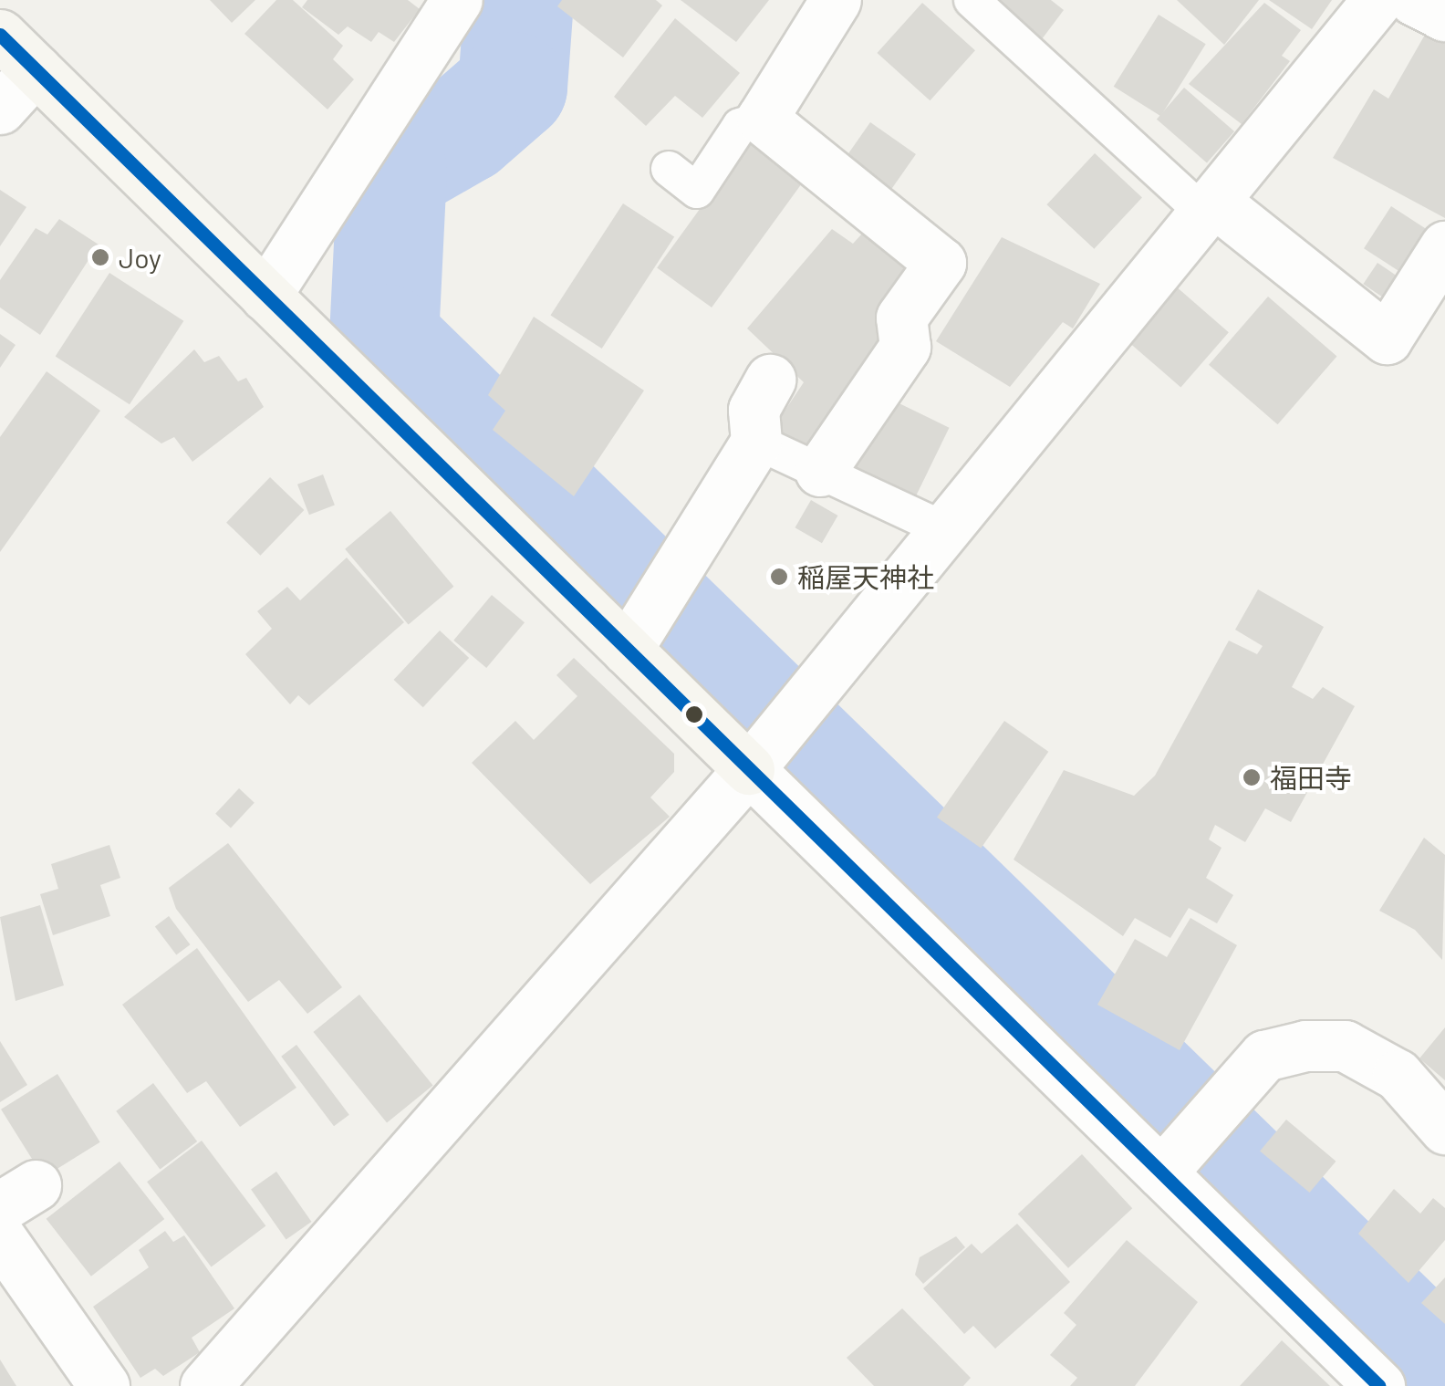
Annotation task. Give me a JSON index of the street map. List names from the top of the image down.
{
  "places": ["Joy", "稲屋天神社", "福田寺"]
}
